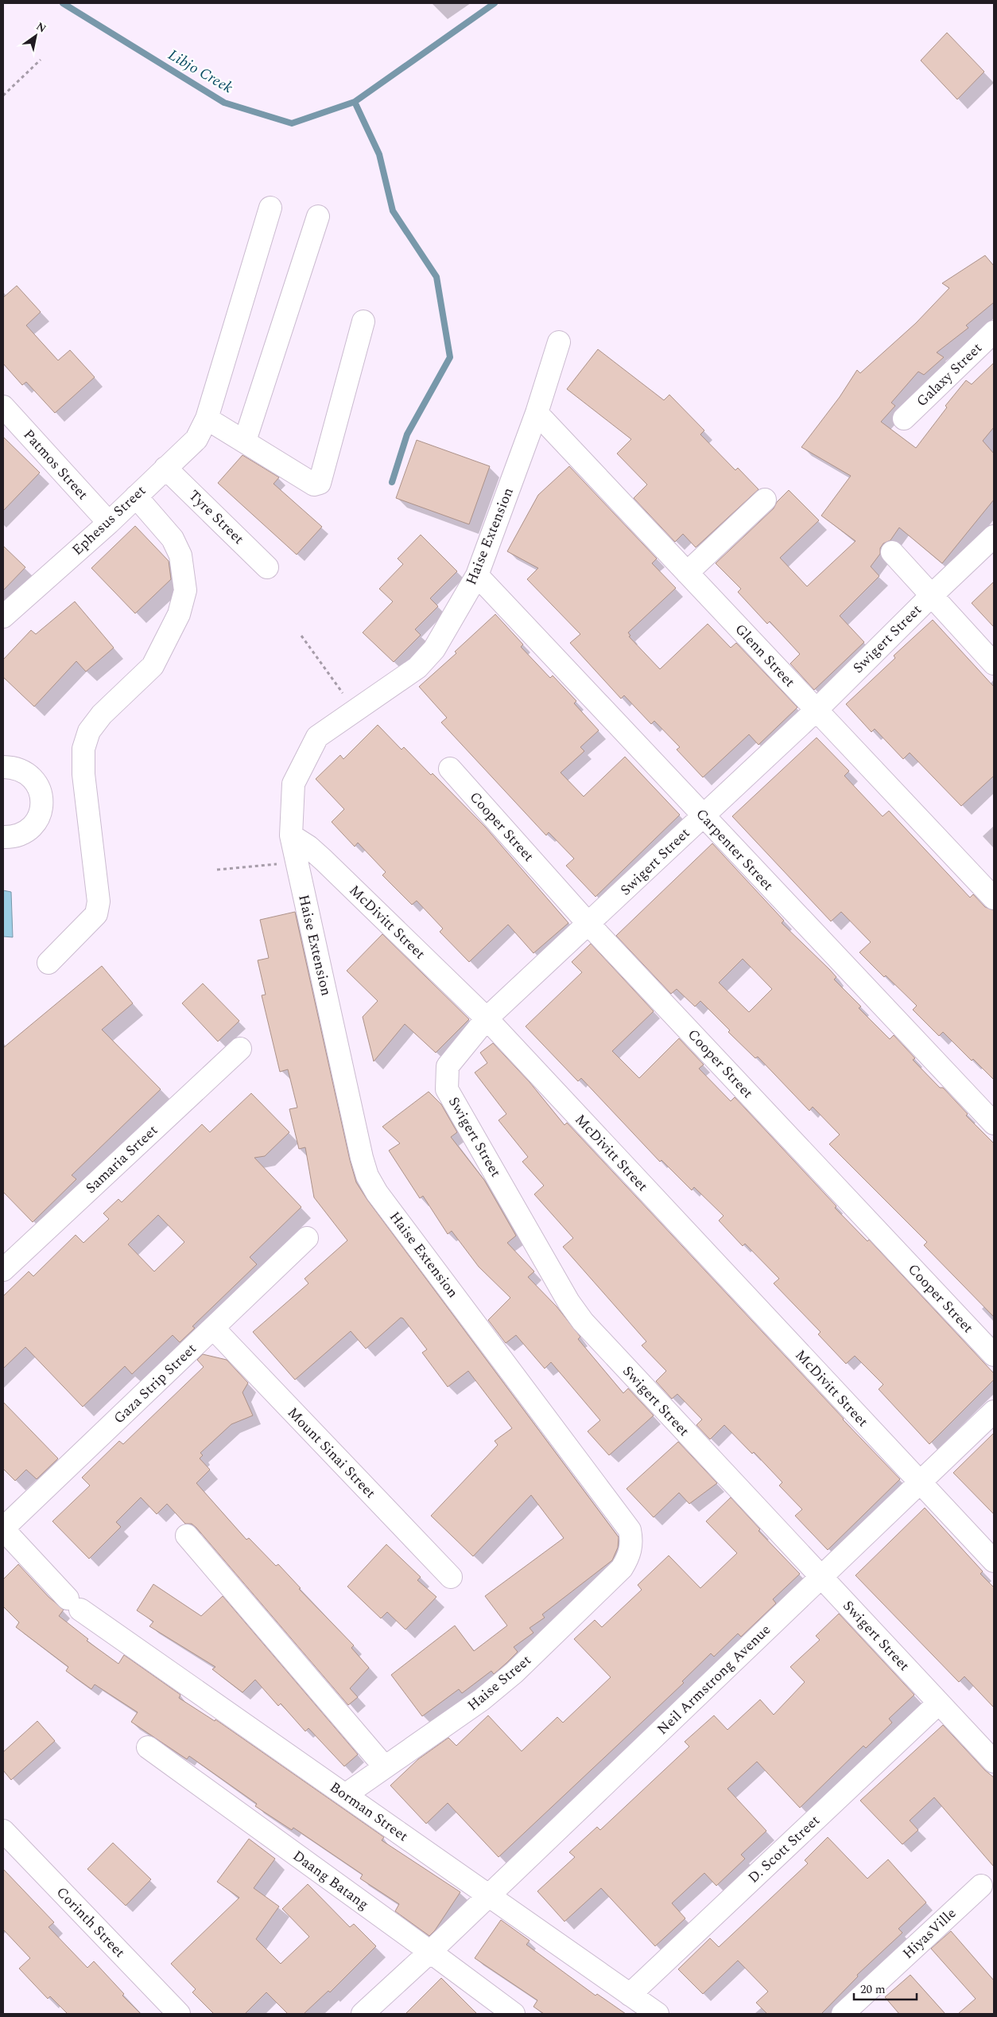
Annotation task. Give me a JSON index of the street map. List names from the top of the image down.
{
  "streets": {
    "street": [
      "Galaxy Street",
      "Patmos Street",
      "Tyre Street",
      "Ephesus Street",
      "Haise Extension",
      "Swigert Street",
      "Glenn Street",
      "Cooper Street",
      "Carpenter Street",
      "McDivitt Street",
      "Samaria Srteet",
      "Gaza Strip Street",
      "Mount Sinai Street",
      "Neil Armstrong Avenue",
      "Haise Street",
      "Borman Street",
      "D. Scott Street",
      "Daang Batang",
      "Corinth Street",
      "HiyasVille"
    ]
  },
  "crossings": [
    ["Patmos Street", "Ephesus Street"],
    ["Tyre Street", "Ephesus Street"],
    ["Haise Extension", "Glenn Street"],
    ["Haise Extension", "Carpenter Street"],
    ["Haise Extension", "McDivitt Street"],
    ["Haise Extension", "Haise Street"],
    ["Swigert Street", "Glenn Street"],
    ["Swigert Street", "Cooper Street"],
    ["Swigert Street", "Carpenter Street"],
    ["Swigert Street", "McDivitt Street"],
    ["Swigert Street", "Neil Armstrong Avenue"],
    ["Swigert Street", "D. Scott Street"],
    ["McDivitt Street", "Neil Armstrong Avenue"],
    ["Gaza Strip Street", "Mount Sinai Street"],
    ["Gaza Strip Street", "Borman Street"],
    ["Neil Armstrong Avenue", "Borman Street"],
    ["Neil Armstrong Avenue", "Daang Batang"],
    ["Haise Street", "Borman Street"],
    ["Borman Street", "D. Scott Street"]
  ],
  "water": ["Libjo Creek"],
  "scale_bar": "20 m",
  "north": "top right"
}
